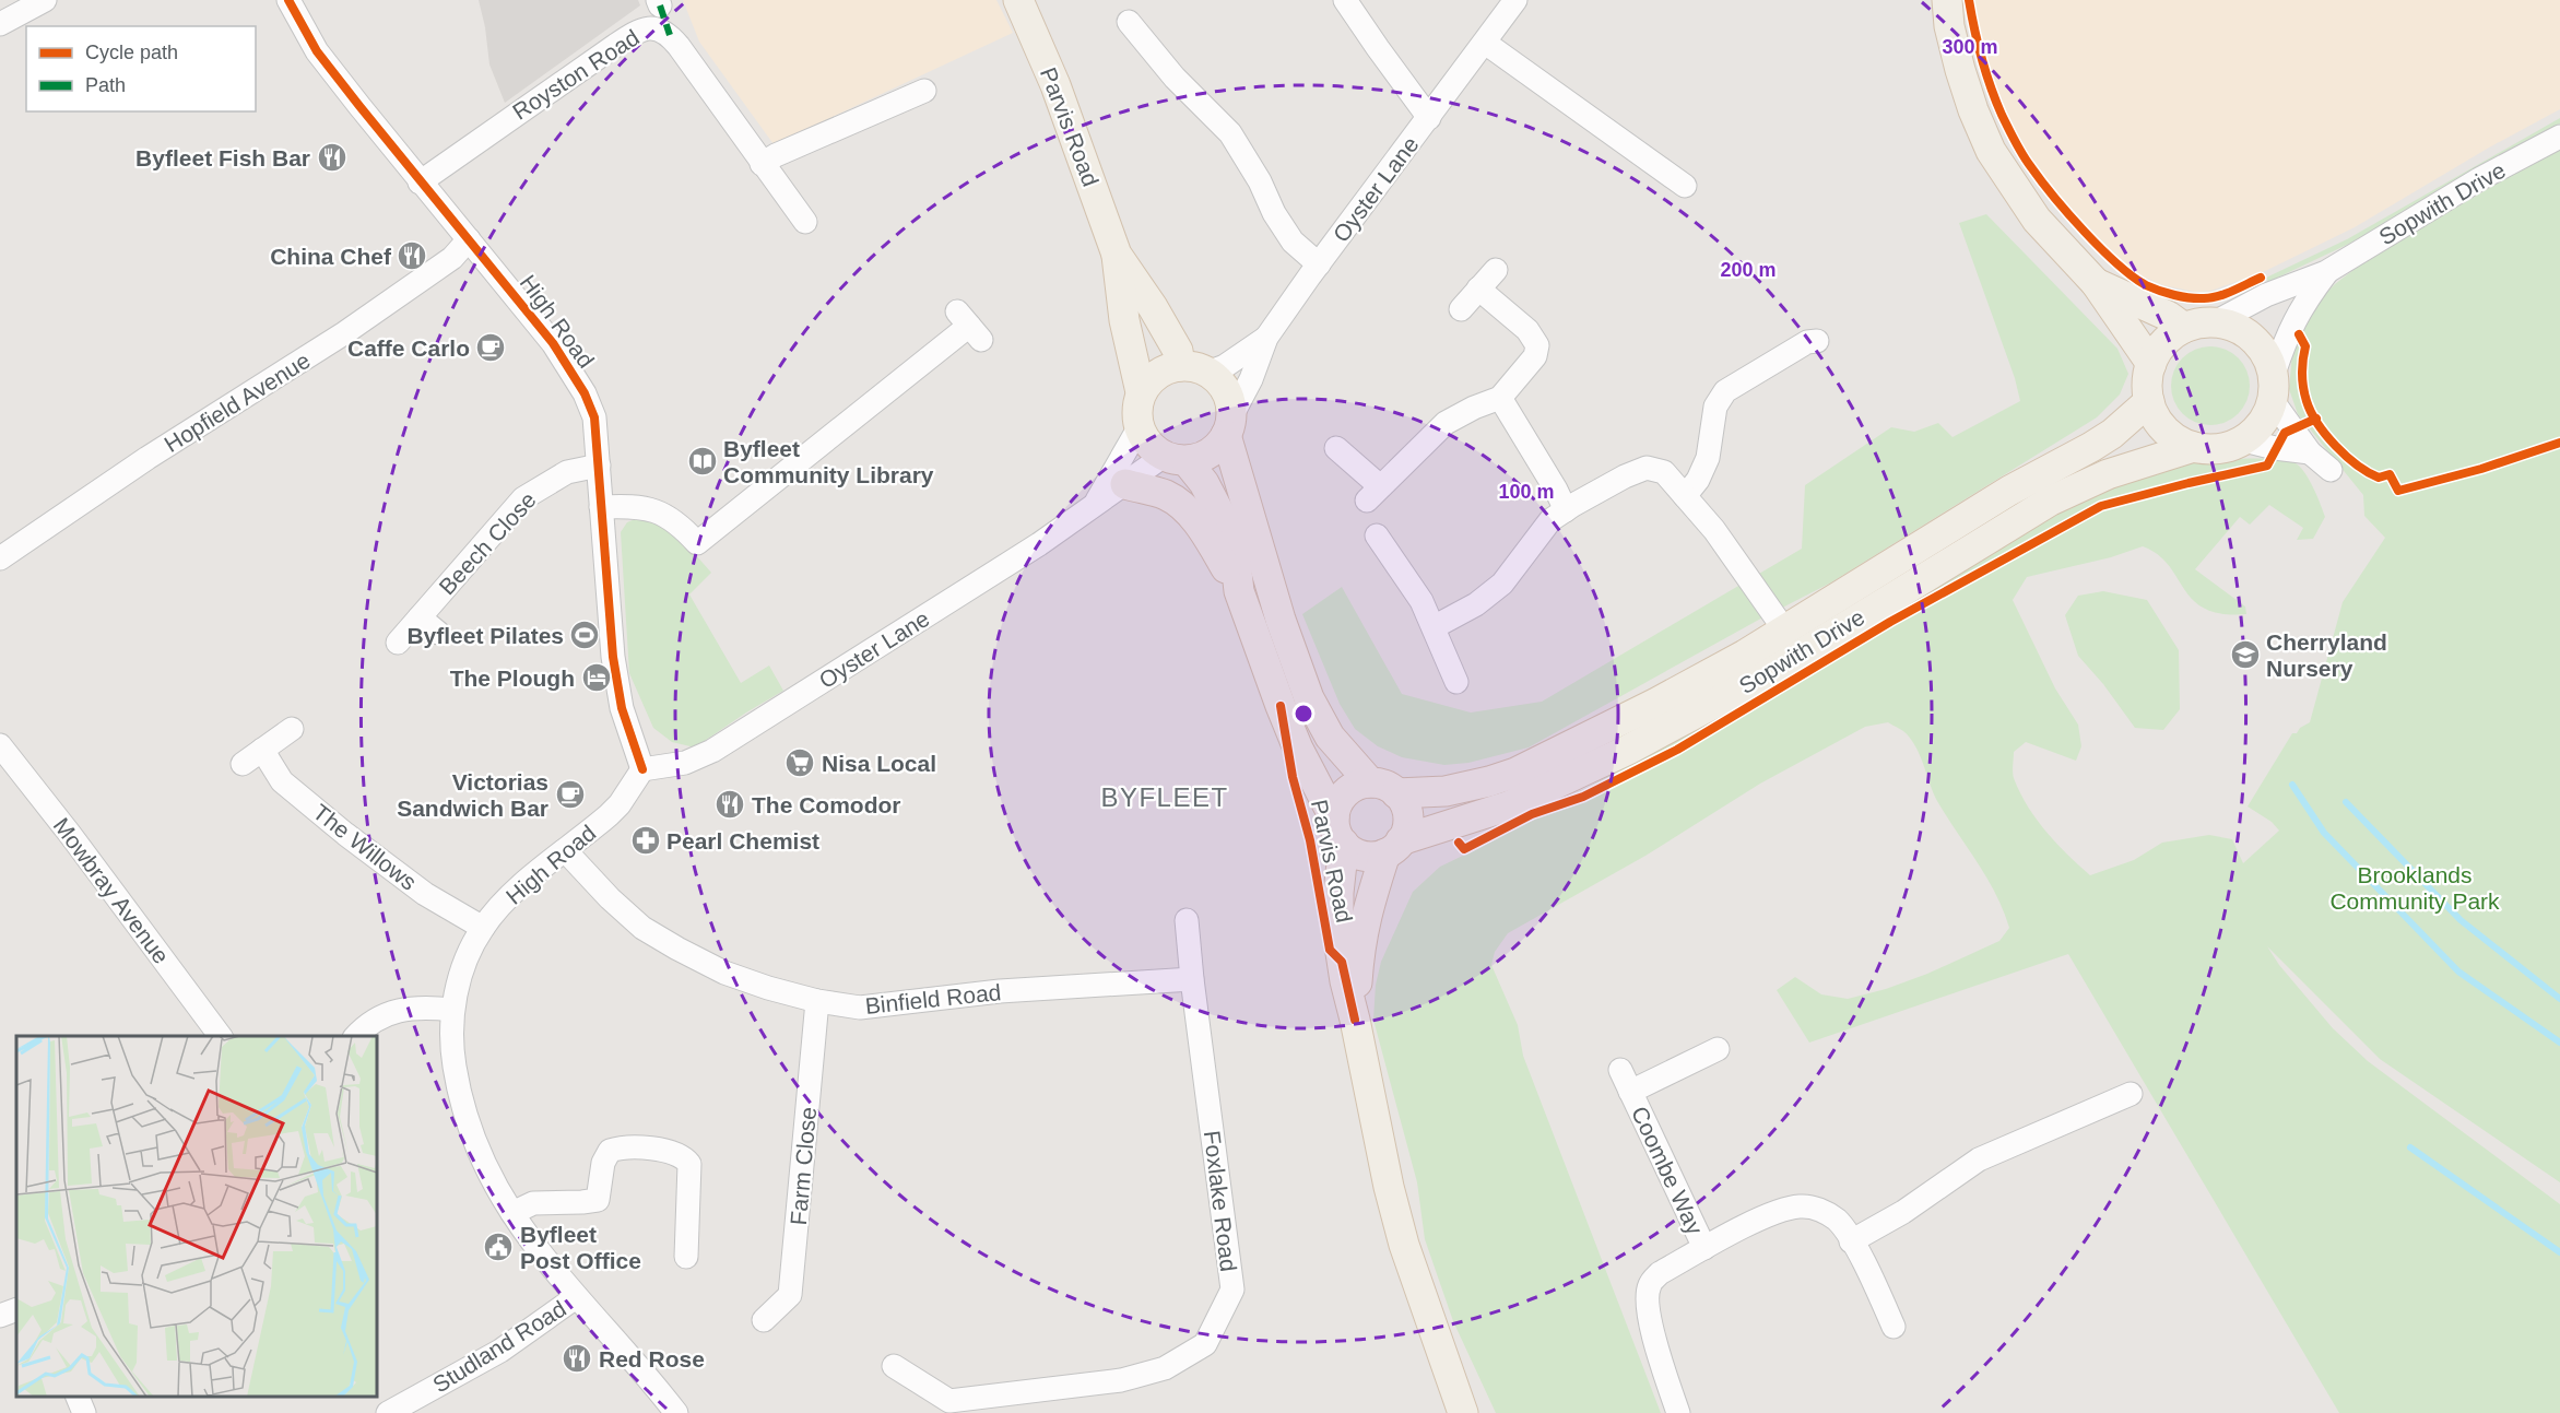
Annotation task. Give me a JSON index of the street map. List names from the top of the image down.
{
  "streets": {
    "main road": ["Parvis Road", "Sopwith Drive"],
    "street": [
      "Royston Road",
      "Oyster Lane",
      "High Road",
      "Hopfield Avenue",
      "Beech Close",
      "The Willows",
      "Mowbray Avenue",
      "Binfield Road",
      "Farm Close",
      "Coombe Way",
      "Foxlake Road",
      "Studland Road"
    ]
  },
  "crossings": [
    ["Royston Road", "High Road"],
    ["Parvis Road", "Oyster Lane"],
    ["Parvis Road", "Sopwith Drive"],
    ["Oyster Lane", "High Road"],
    ["High Road", "Hopfield Avenue"],
    ["High Road", "Beech Close"],
    ["High Road", "The Willows"],
    ["High Road", "Binfield Road"],
    ["High Road", "Studland Road"],
    ["Binfield Road", "Farm Close"],
    ["Binfield Road", "Foxlake Road"]
  ],
  "districts": ["BYFLEET"],
  "parks": ["Brooklands Community Park"],
  "places": {
    "restaurant": [
      "Byfleet Fish Bar",
      "China Chef",
      "The Comodor",
      "Red Rose"
    ],
    "cafe": ["Caffe Carlo", "Victorias Sandwich Bar"],
    "library": ["Byfleet Community Library"],
    "sports": ["Byfleet Pilates"],
    "school or university": ["Cherryland Nursery"],
    "hotel": ["The Plough"],
    "supermarket": ["Nisa Local"],
    "pharmacy": ["Pearl Chemist"],
    "public building": ["Byfleet Post Office"]
  },
  "legend": ["Cycle path", "Path"],
  "rings": ["300 m", "200 m", "100 m"]
}
